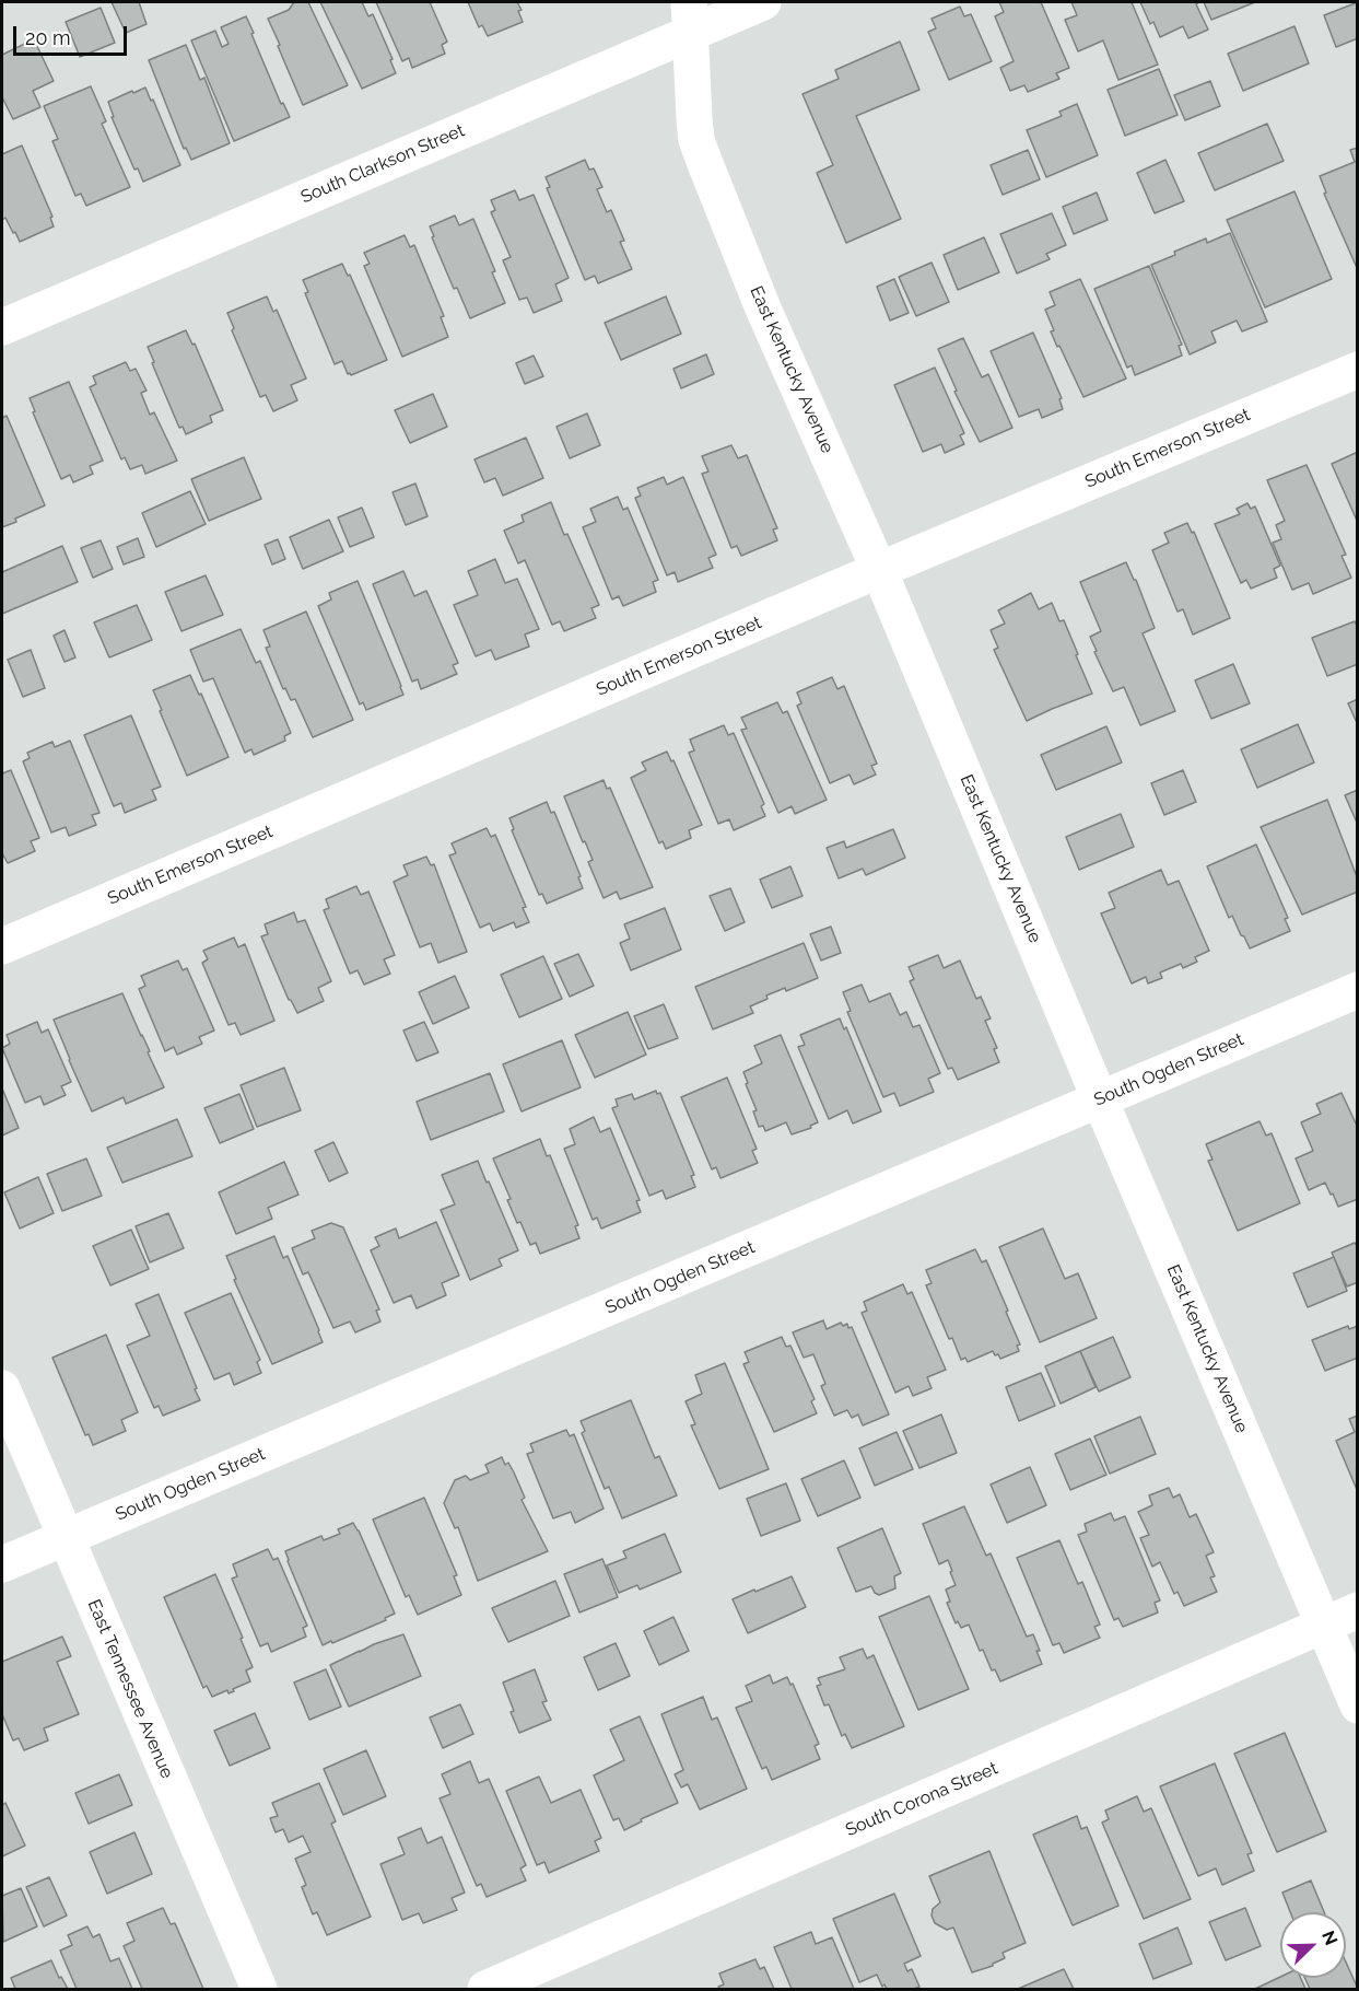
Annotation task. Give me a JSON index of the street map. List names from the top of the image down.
{
  "streets": {
    "street": [
      "South Clarkson Street",
      "East Kentucky Avenue",
      "South Emerson Street",
      "South Ogden Street",
      "East Tennessee Avenue",
      "South Corona Street"
    ]
  },
  "crossings": [
    ["South Clarkson Street", "East Kentucky Avenue"],
    ["East Kentucky Avenue", "South Emerson Street"],
    ["East Kentucky Avenue", "South Ogden Street"],
    ["East Kentucky Avenue", "South Corona Street"],
    ["South Ogden Street", "East Tennessee Avenue"]
  ],
  "scale_bar": "20 m",
  "north": "top right"
}
